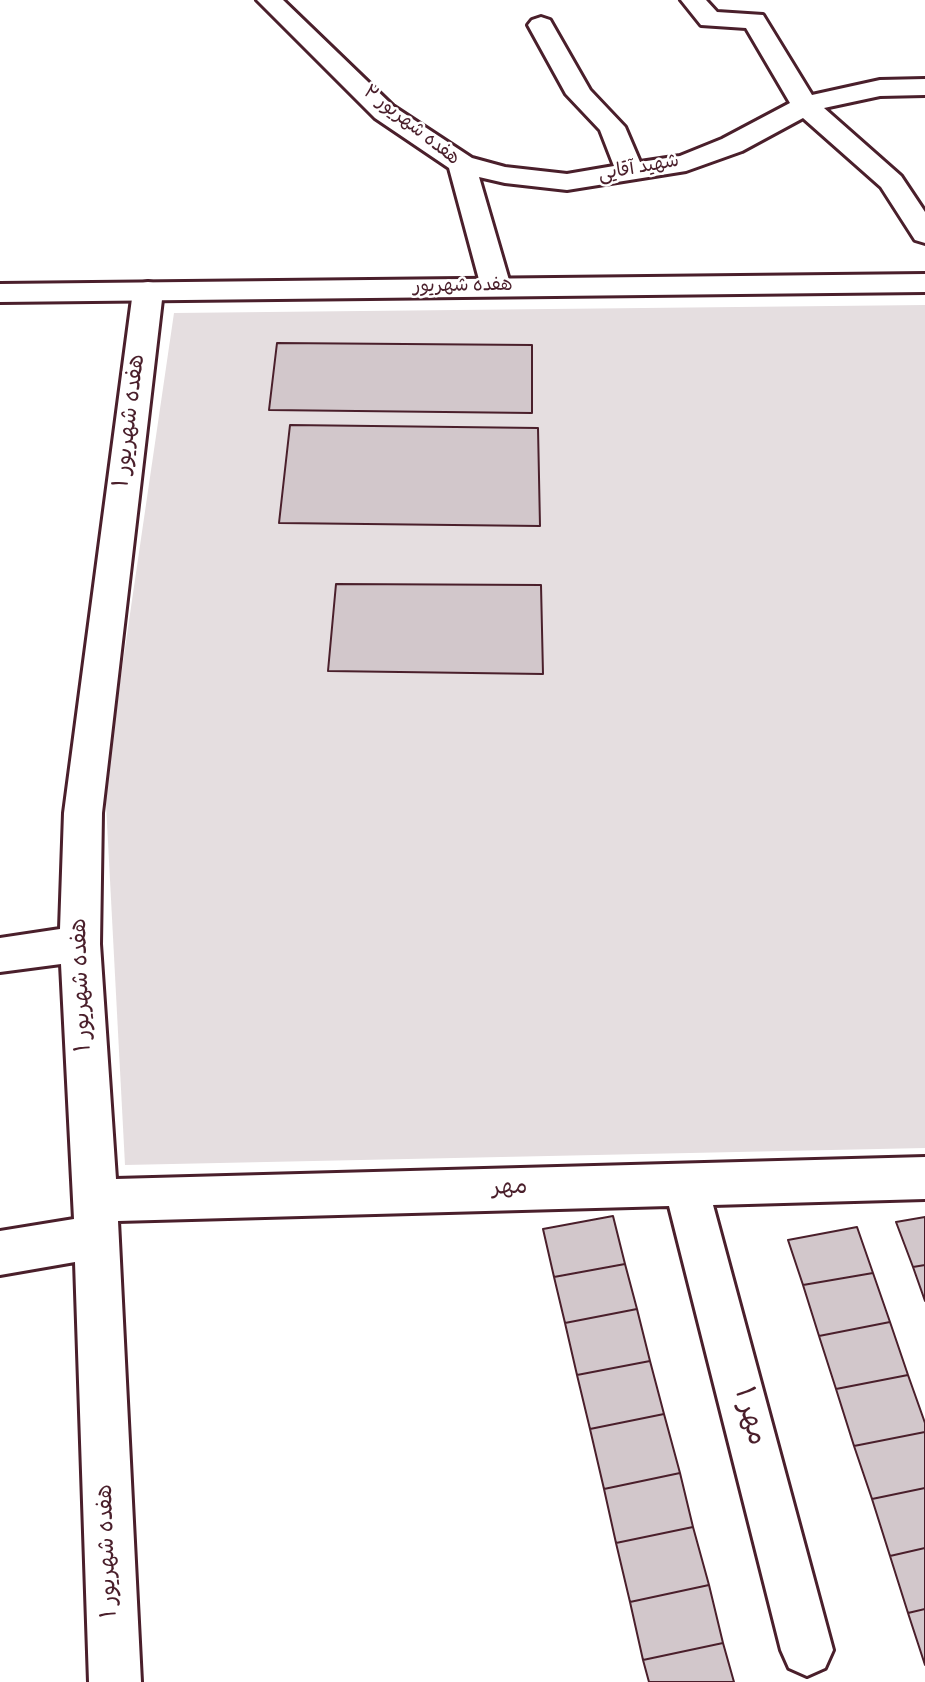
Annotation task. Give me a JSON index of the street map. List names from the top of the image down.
{
  "streets": {
    "street": [
      "هفده شهریور ۲",
      "شهید آقایی",
      "هفده شهریور",
      "هفده شهریور ۱",
      "مهر",
      "مهر ۱"
    ]
  },
  "crossings": [
    ["هفده شهریور ۲", "شهید آقایی"],
    ["هفده شهریور ۲", "هفده شهریور"],
    ["هفده شهریور", "هفده شهریور ۱"],
    ["هفده شهریور ۱", "مهر"],
    ["مهر", "مهر ۱"]
  ]
}
